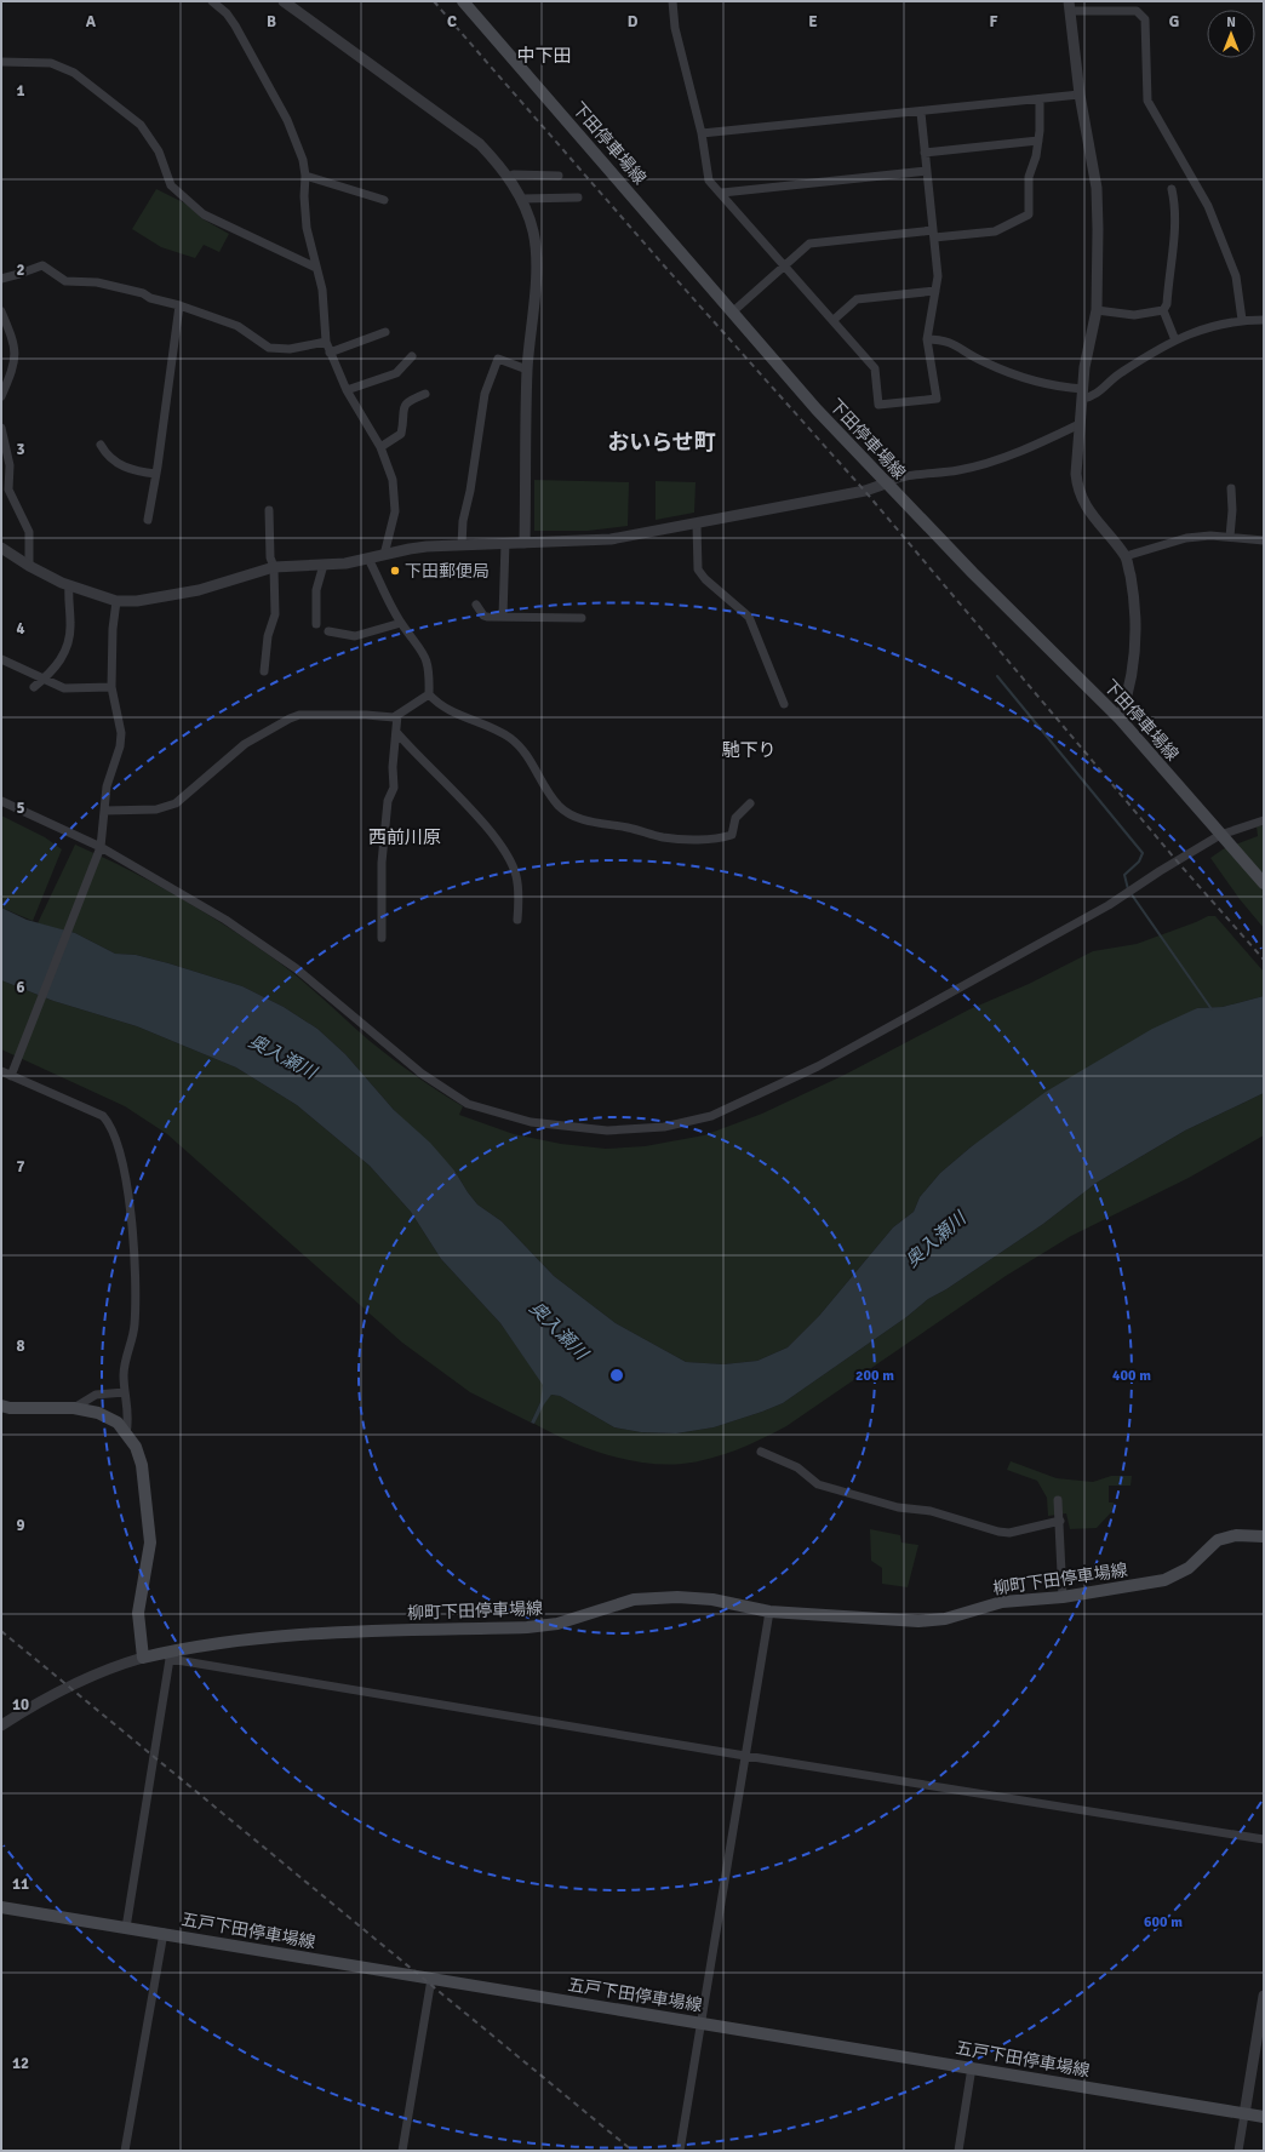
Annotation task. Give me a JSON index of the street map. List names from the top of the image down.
{
  "streets": {
    "main road": ["下田停車場線", "柳町下田停車場線", "五戸下田停車場線"]
  },
  "districts": [
    "中下田",
    "おいらせ町",
    "馳下り",
    "西前川原"
  ],
  "water": ["奥入瀬川"],
  "places": ["下田郵便局"],
  "north": "top",
  "grid": {
    "columns": [
      "A",
      "B",
      "C",
      "D",
      "E",
      "F",
      "G"
    ],
    "rows": [
      "1",
      "2",
      "3",
      "4",
      "5",
      "6",
      "7",
      "8",
      "9",
      "10",
      "11",
      "12"
    ]
  },
  "rings": ["200 m", "400 m", "600 m"]
}
